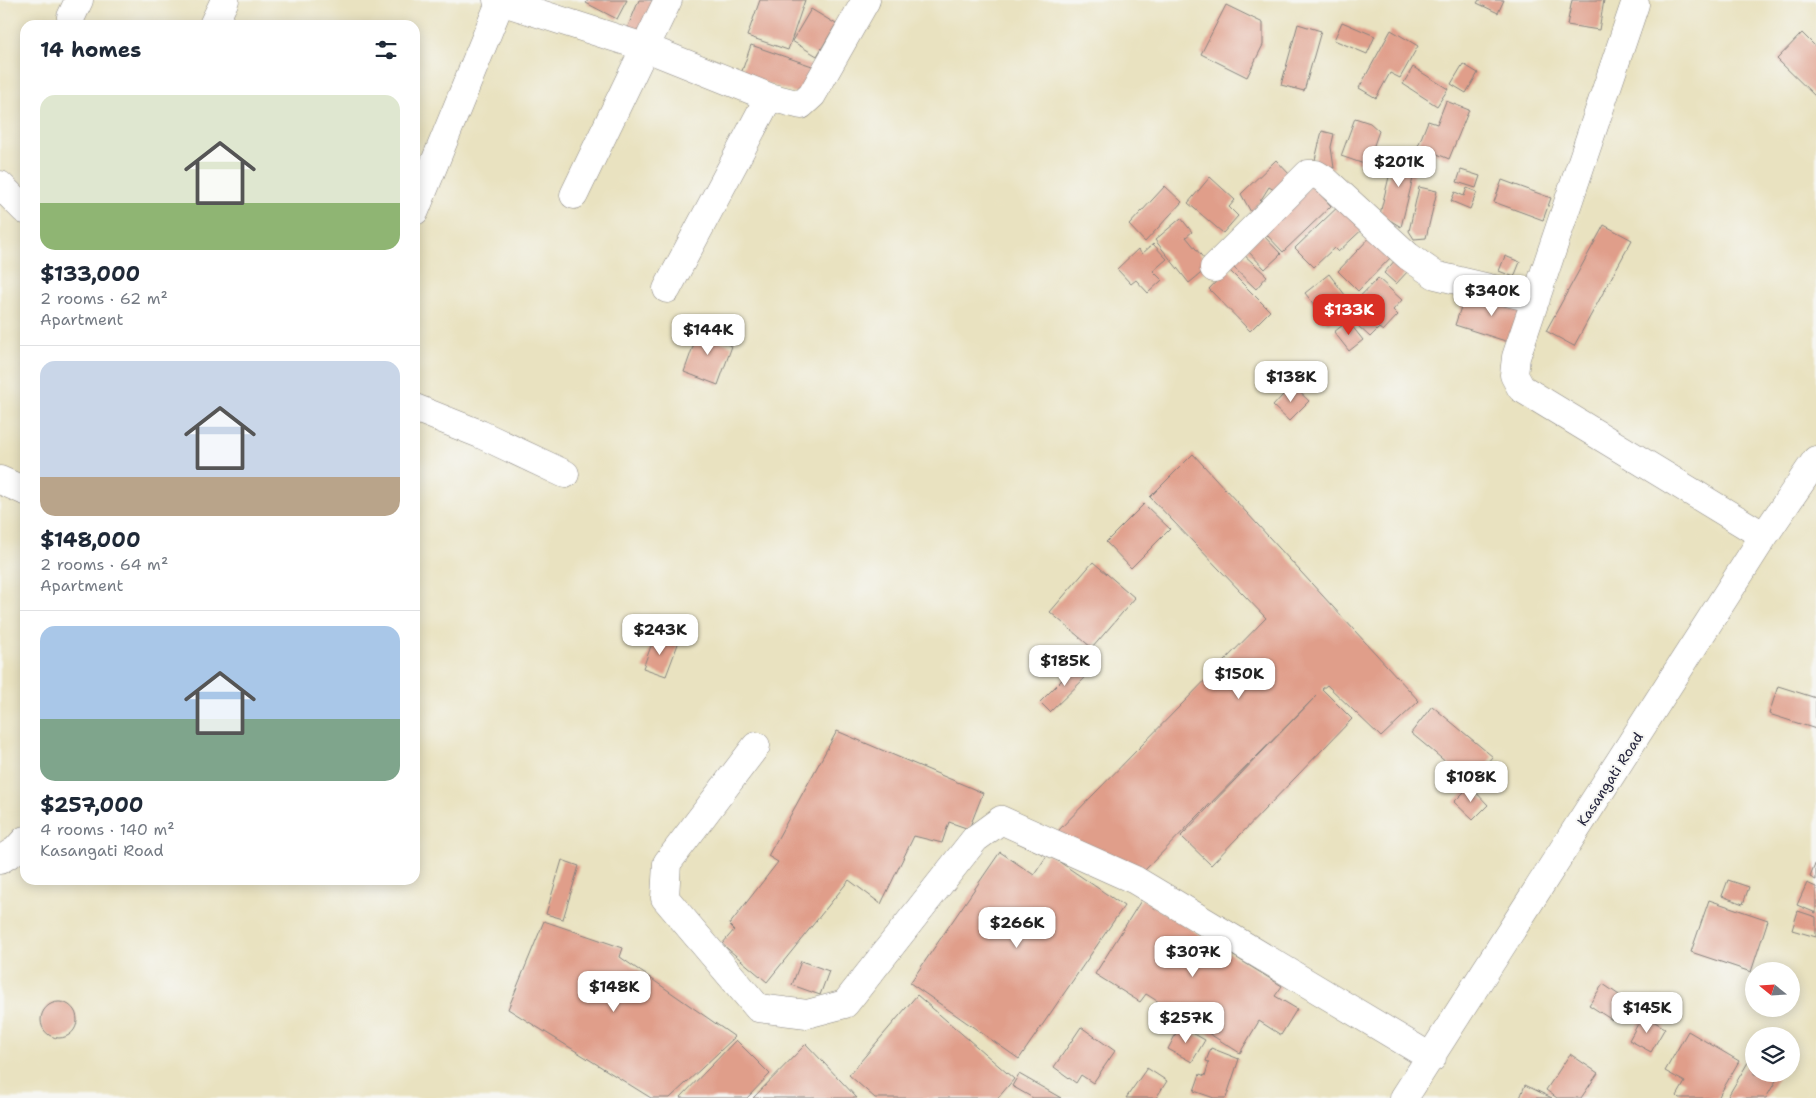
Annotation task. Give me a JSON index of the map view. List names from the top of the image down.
{
  "streets": {
    "street": ["Kasangati Road"]
  },
  "north": "left",
  "page": {
    "heading": "14 homes",
    "list": [
      {
        "name": "$133,000",
        "note": "2 rooms · 62 m² · Apartment"
      },
      {
        "name": "$148,000",
        "note": "2 rooms · 64 m² · Apartment"
      },
      {
        "name": "$257,000",
        "note": "4 rooms · 140 m² · Kasangati Road"
      }
    ],
    "price": [
      "$201K",
      "$340K",
      "$133K",
      "$144K",
      "$138K",
      "$243K",
      "$185K",
      "$150K",
      "$108K",
      "$266K",
      "$307K",
      "$148K",
      "$145K",
      "$257K"
    ]
  }
}
